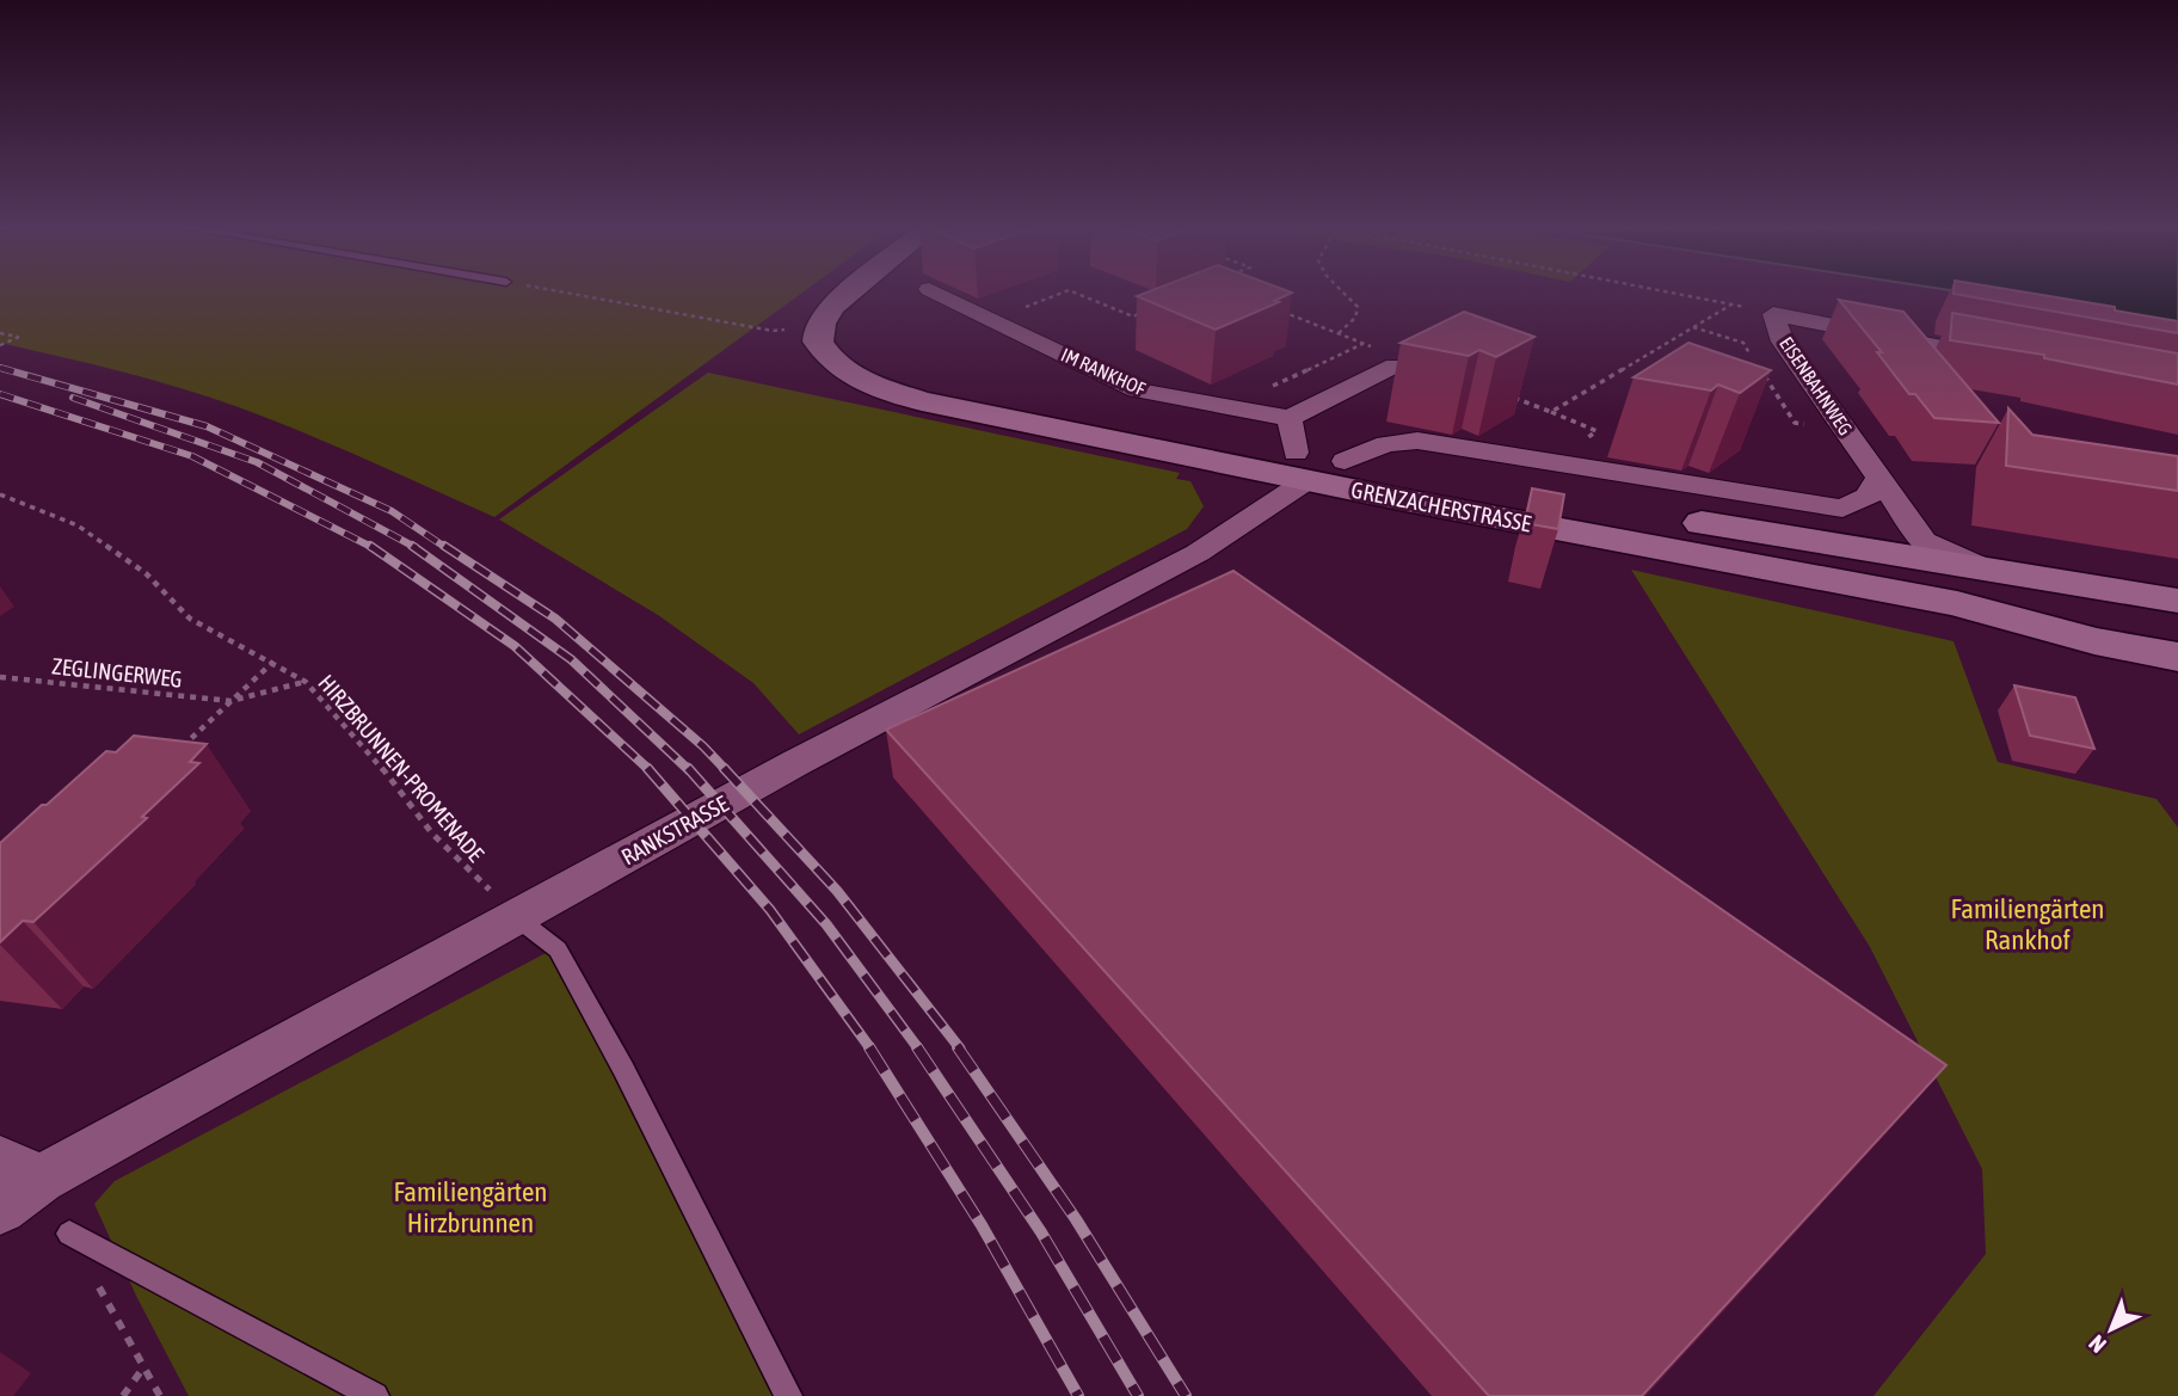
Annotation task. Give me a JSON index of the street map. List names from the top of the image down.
{
  "streets": {
    "main road": ["GRENZACHERSTRASSE"],
    "street": ["IM RANKHOF", "EISENBAHNWEG", "RANKSTRASSE"],
    "path": ["ZEGLINGERWEG", "HIRZBRUNNEN-PROMENADE"]
  },
  "crossings": [
    ["EISENBAHNWEG", "GRENZACHERSTRASSE"],
    ["GRENZACHERSTRASSE", "RANKSTRASSE"],
    ["HIRZBRUNNEN-PROMENADE", "RANKSTRASSE"]
  ],
  "parks": ["Familiengärten Rankhof", "Familiengärten Hirzbrunnen"],
  "north": "bottom left"
}
